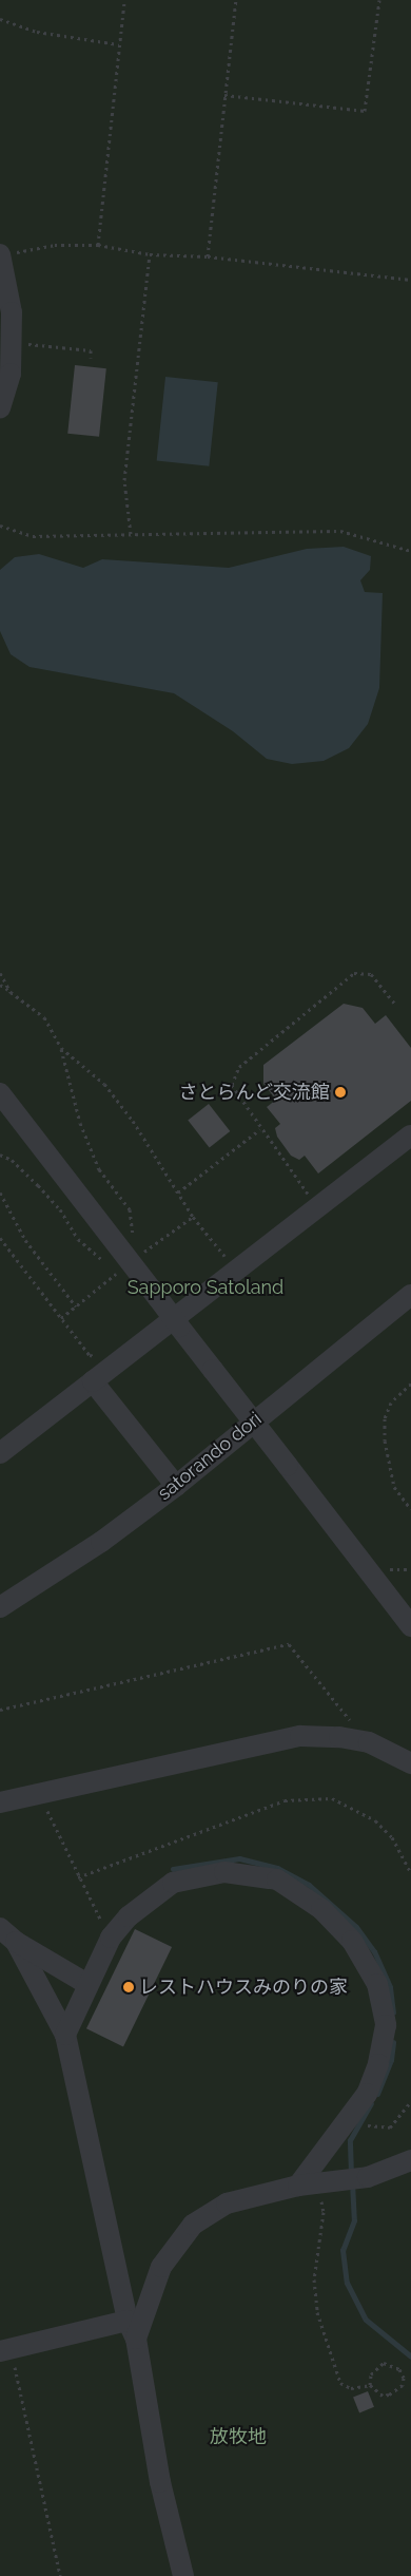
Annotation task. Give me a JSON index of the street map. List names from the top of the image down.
{
  "streets": {
    "street": ["satorando dori"]
  },
  "parks": ["Sapporo Satoland", "放牧地"],
  "places": ["さとらんど交流館", "レストハウスみのりの家"]
}
